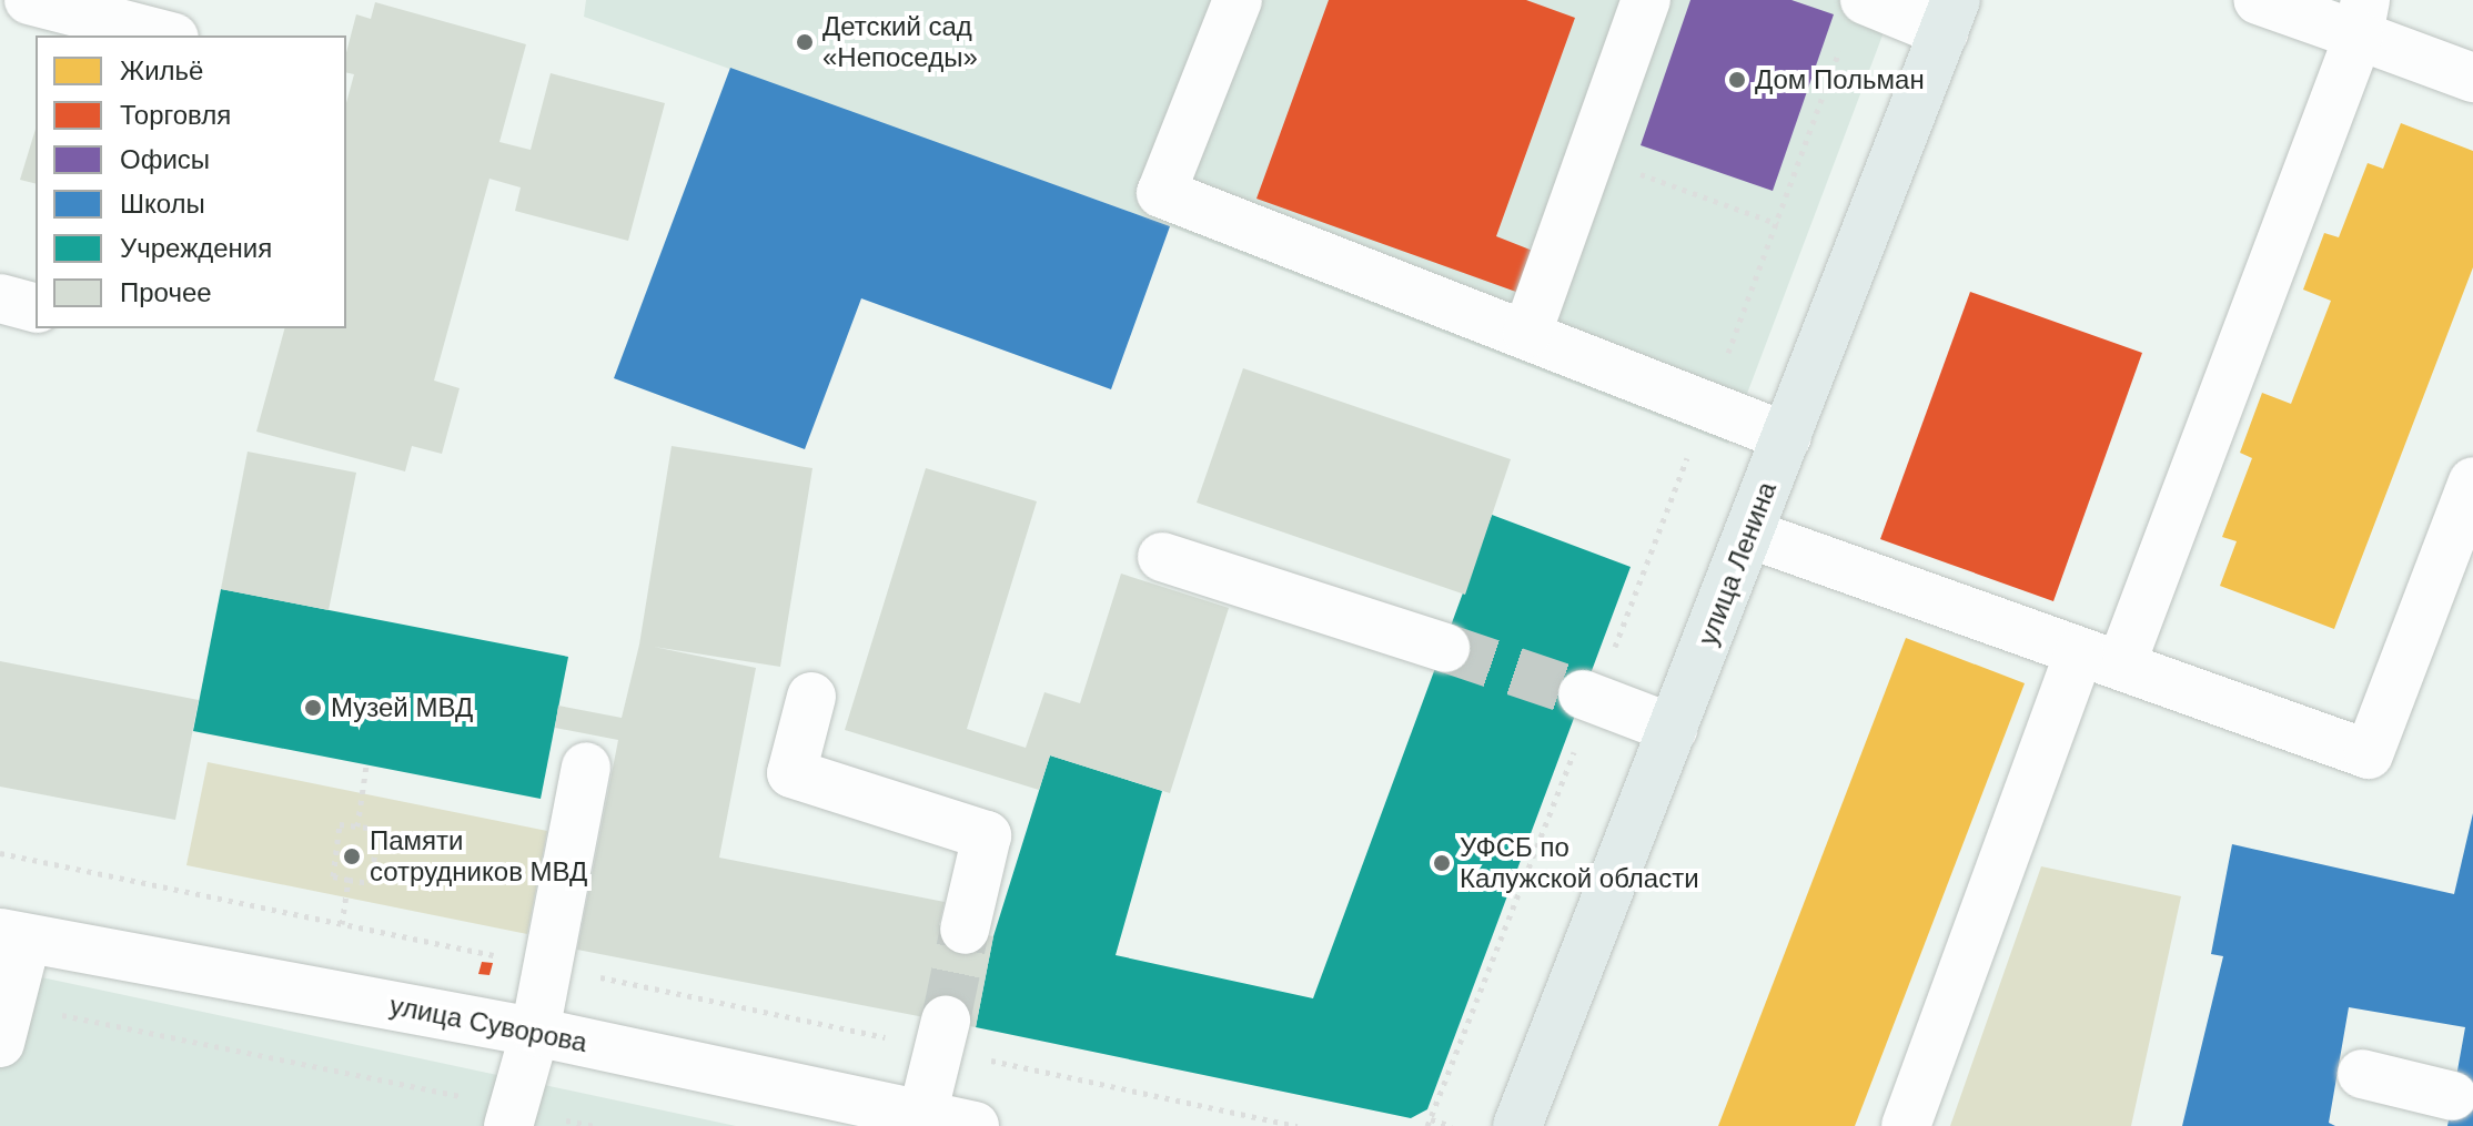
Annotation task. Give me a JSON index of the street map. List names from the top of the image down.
{
  "streets": {
    "main road": ["улица Ленина"],
    "street": ["улица Суворова"]
  },
  "places": [
    "Детский сад «Непоседы»",
    "Дом Польман",
    "Музей МВД",
    "Памяти сотрудников МВД",
    "УФСБ по Калужской области"
  ],
  "legend": [
    "Жильё",
    "Торговля",
    "Офисы",
    "Школы",
    "Учреждения",
    "Прочее"
  ]
}
